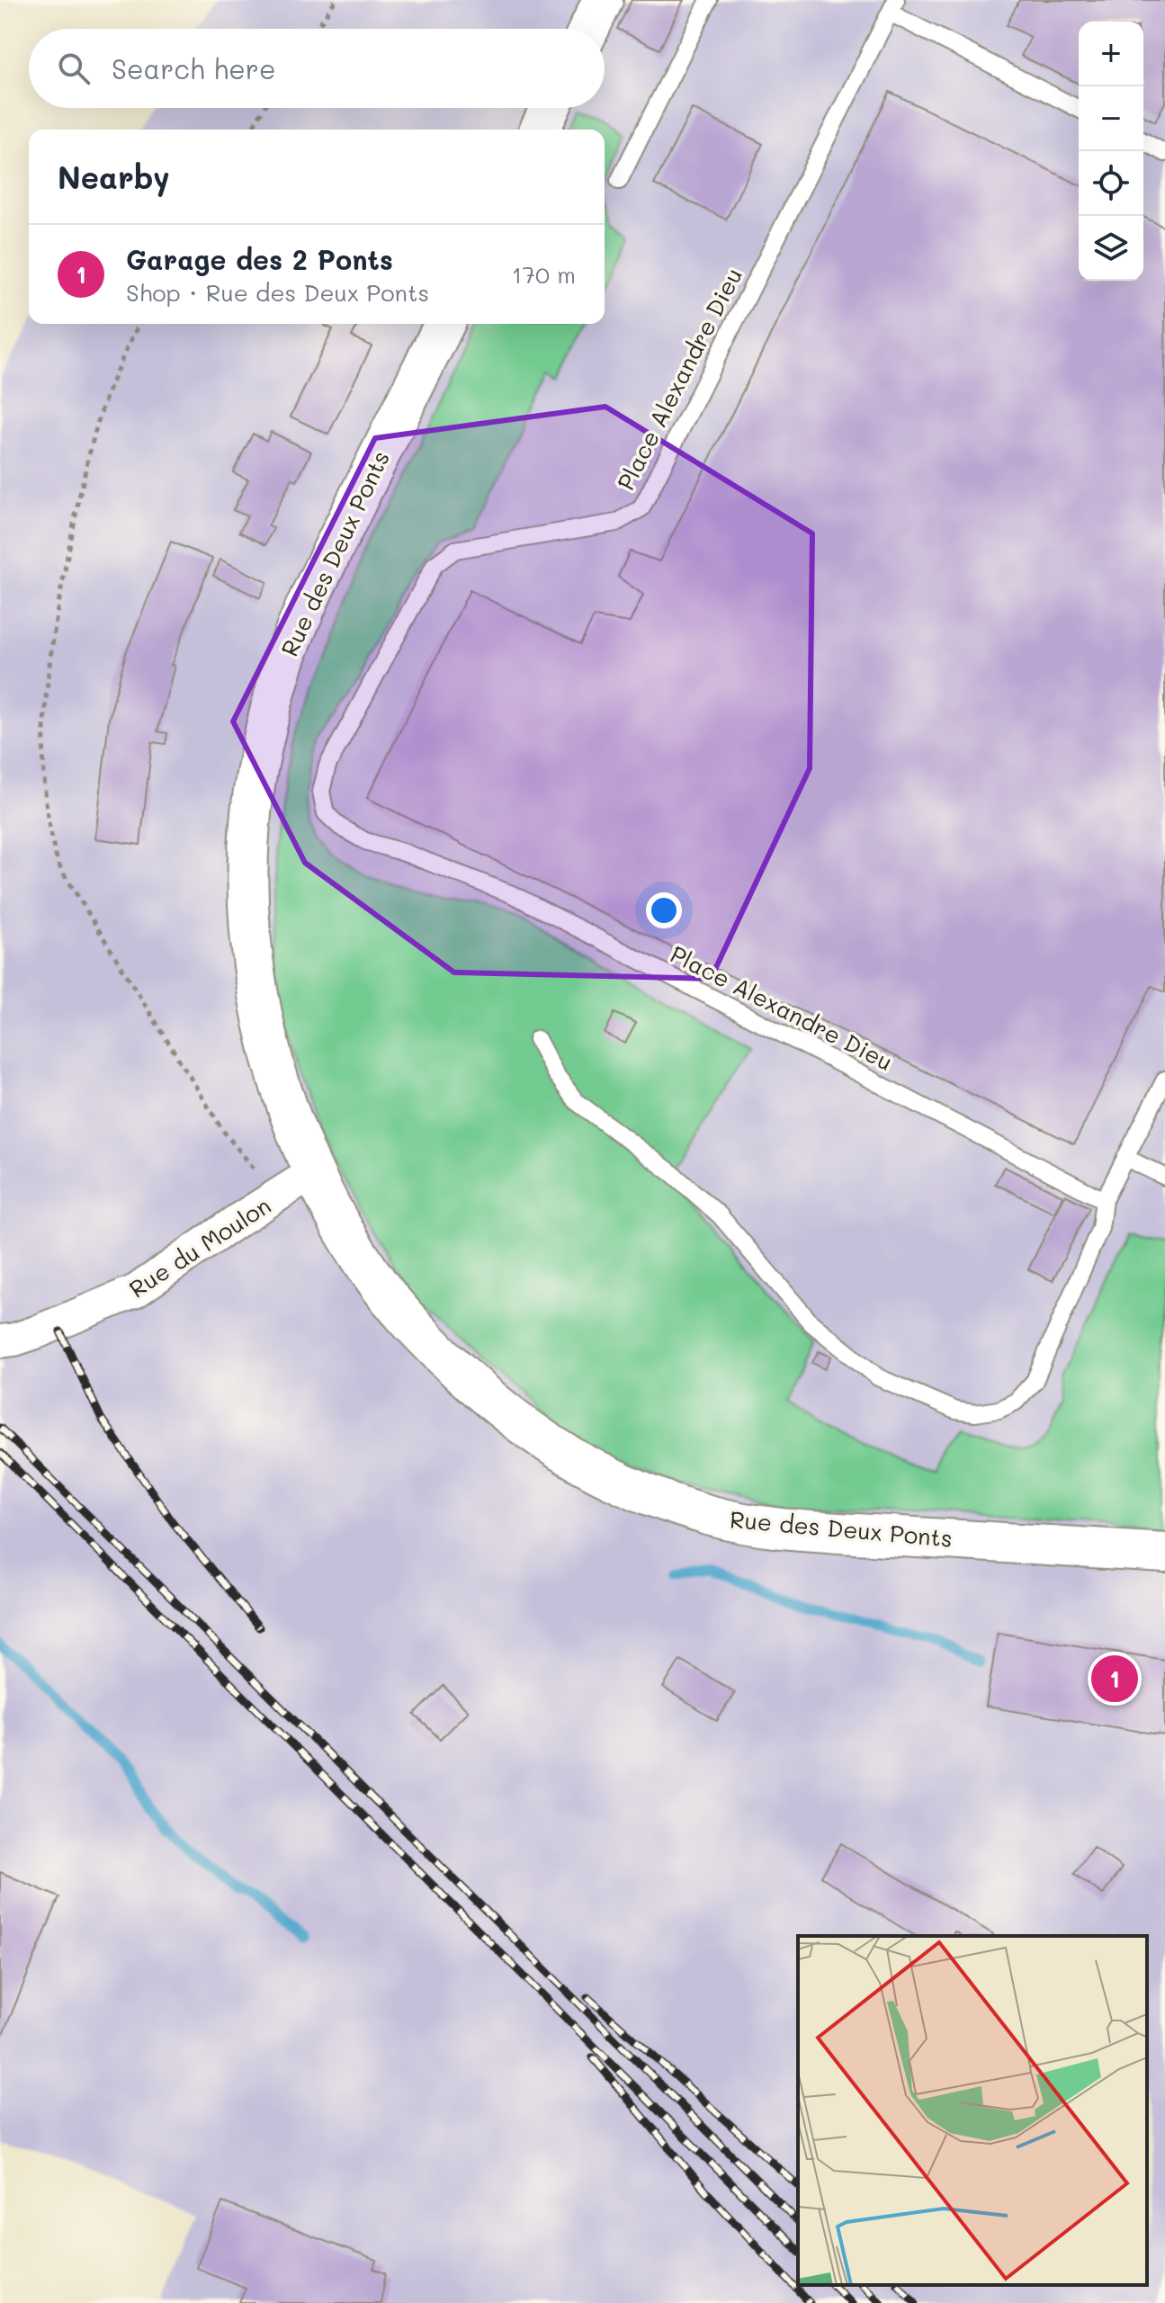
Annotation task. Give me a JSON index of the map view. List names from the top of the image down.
{
  "streets": {
    "main road": ["Rue des Deux Ponts"],
    "street": ["Rue du Moulon"],
    "lane": ["Place Alexandre Dieu"]
  },
  "crossings": [
    ["Rue des Deux Ponts", "Rue du Moulon"]
  ],
  "page": {
    "map_buttons": ["+", "−"],
    "search": "Search here",
    "heading": "Nearby",
    "list": [
      {
        "mark": "1",
        "name": "Garage des 2 Ponts",
        "note": "Shop · Rue des Deux Ponts",
        "value": "170 m"
      }
    ],
    "pins": "1"
  }
}
